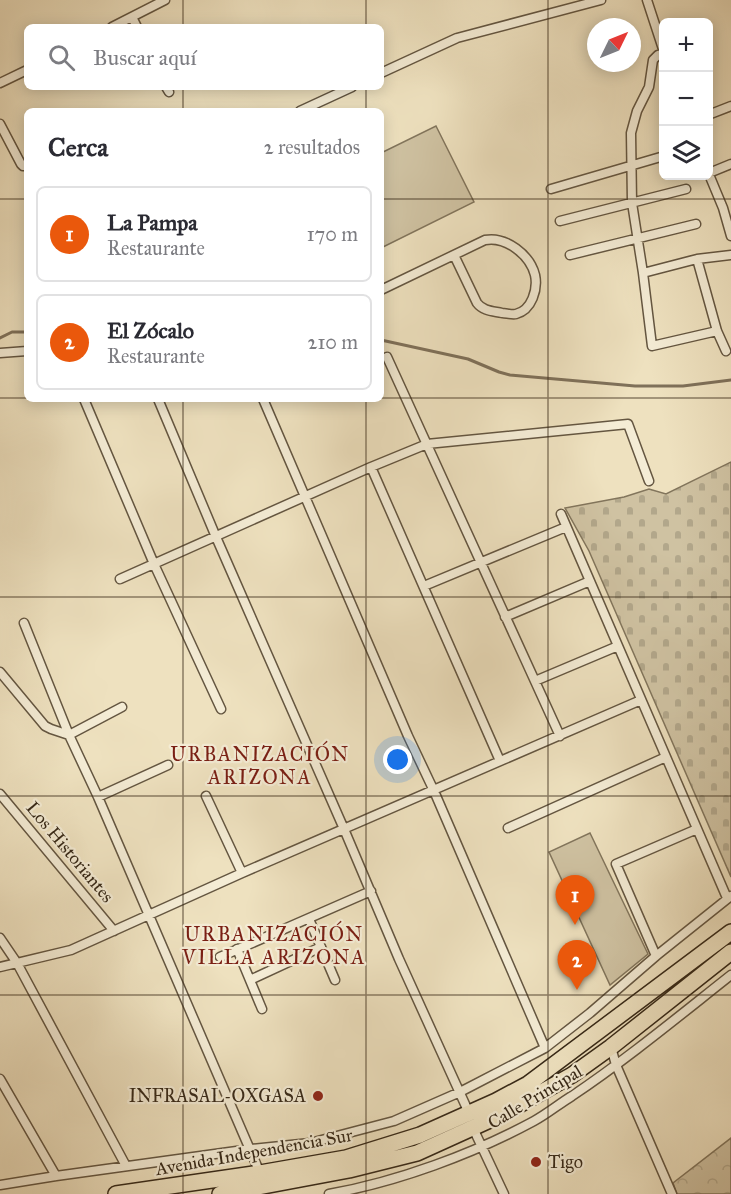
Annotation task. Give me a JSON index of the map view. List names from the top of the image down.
{
  "streets": {
    "highway": ["Avenida Independencia Sur"],
    "street": ["Los Historiantes", "Calle Principal"]
  },
  "districts": ["URBANIZACIÓN ARIZONA", "URBANIZACIÓN VILLA ARIZONA"],
  "places": ["INFRASAL-OXGASA", "Tigo"],
  "north": "top right",
  "page": {
    "map_buttons": ["+", "−"],
    "search": "Buscar aquí",
    "heading": ["Cerca", "2 resultados"],
    "list": [
      {
        "mark": "1",
        "name": "La Pampa",
        "note": "Restaurante",
        "value": "170 m"
      },
      {
        "mark": "2",
        "name": "El Zócalo",
        "note": "Restaurante",
        "value": "210 m"
      }
    ],
    "pins": ["1", "2"]
  }
}
